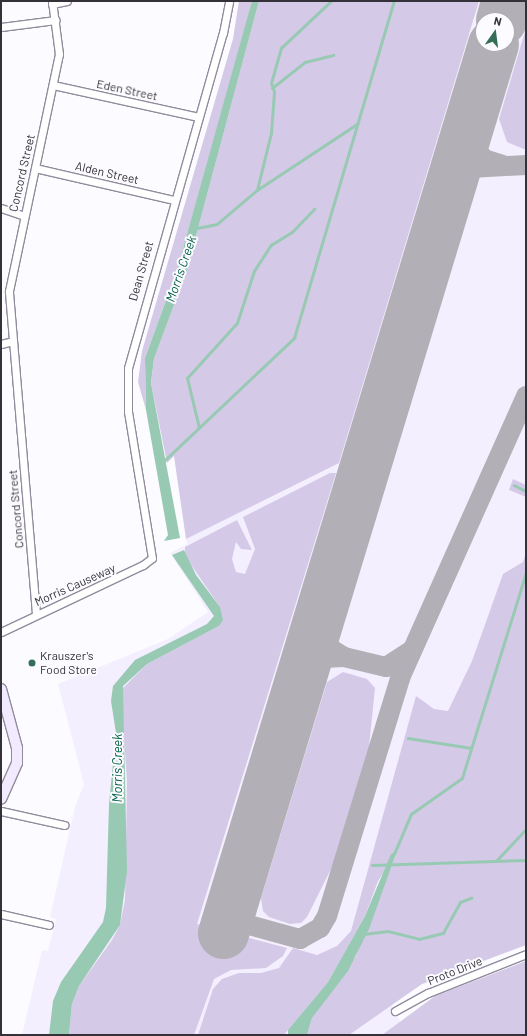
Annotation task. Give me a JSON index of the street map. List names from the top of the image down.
{
  "streets": {
    "street": [
      "Eden Street",
      "Concord Street",
      "Alden Street",
      "Dean Street",
      "Morris Causeway",
      "Proto Drive"
    ]
  },
  "crossings": [
    ["Eden Street", "Concord Street"],
    ["Eden Street", "Dean Street"],
    ["Concord Street", "Alden Street"],
    ["Concord Street", "Morris Causeway"],
    ["Alden Street", "Dean Street"],
    ["Dean Street", "Morris Causeway"]
  ],
  "water": ["Morris Creek"],
  "places": ["Krauszer's Food Store"],
  "north": "top"
}
